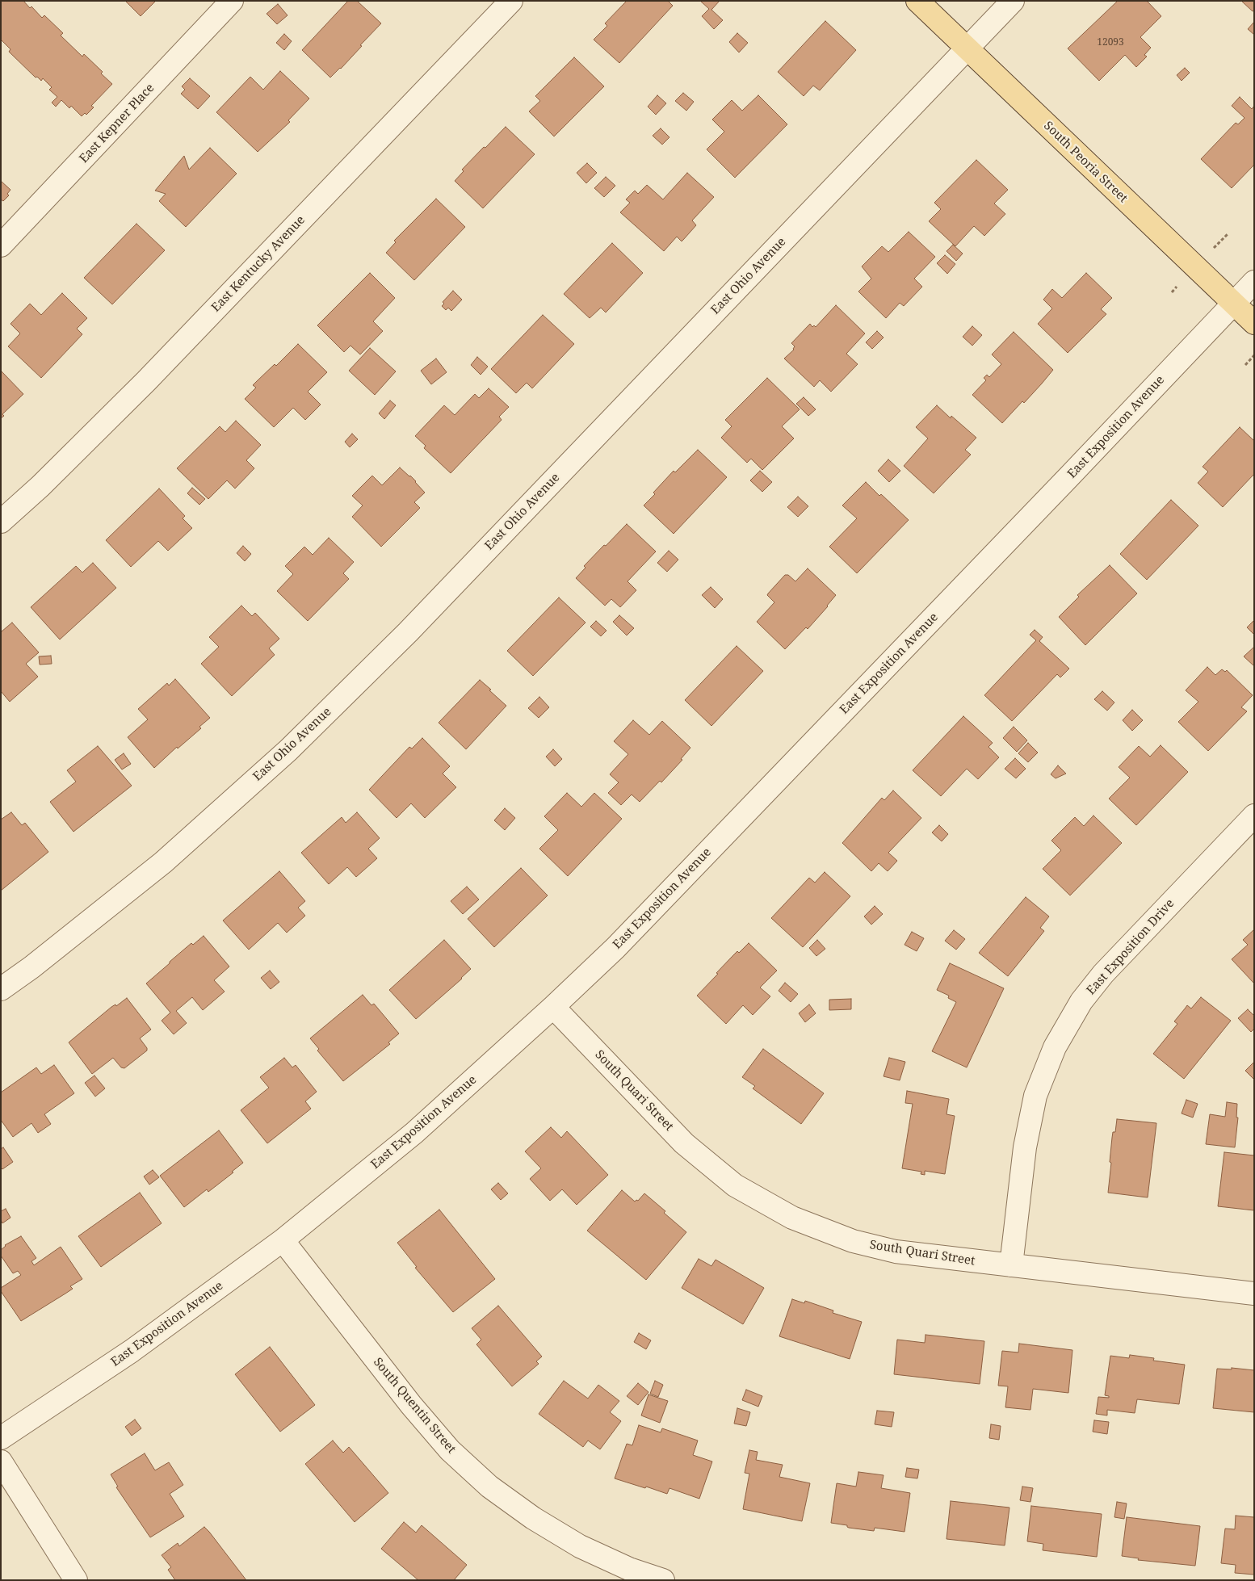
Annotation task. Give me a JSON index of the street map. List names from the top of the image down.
{
  "streets": {
    "main road": ["South Peoria Street"],
    "street": [
      "East Kepner Place",
      "East Kentucky Avenue",
      "East Ohio Avenue",
      "East Exposition Avenue",
      "East Exposition Drive",
      "South Quari Street",
      "South Quentin Street"
    ]
  },
  "crossings": [
    ["South Peoria Street", "East Ohio Avenue"],
    ["South Peoria Street", "East Exposition Avenue"],
    ["East Exposition Avenue", "South Quari Street"],
    ["East Exposition Avenue", "South Quentin Street"],
    ["East Exposition Drive", "South Quari Street"]
  ],
  "house_numbers": ["12093"]
}
